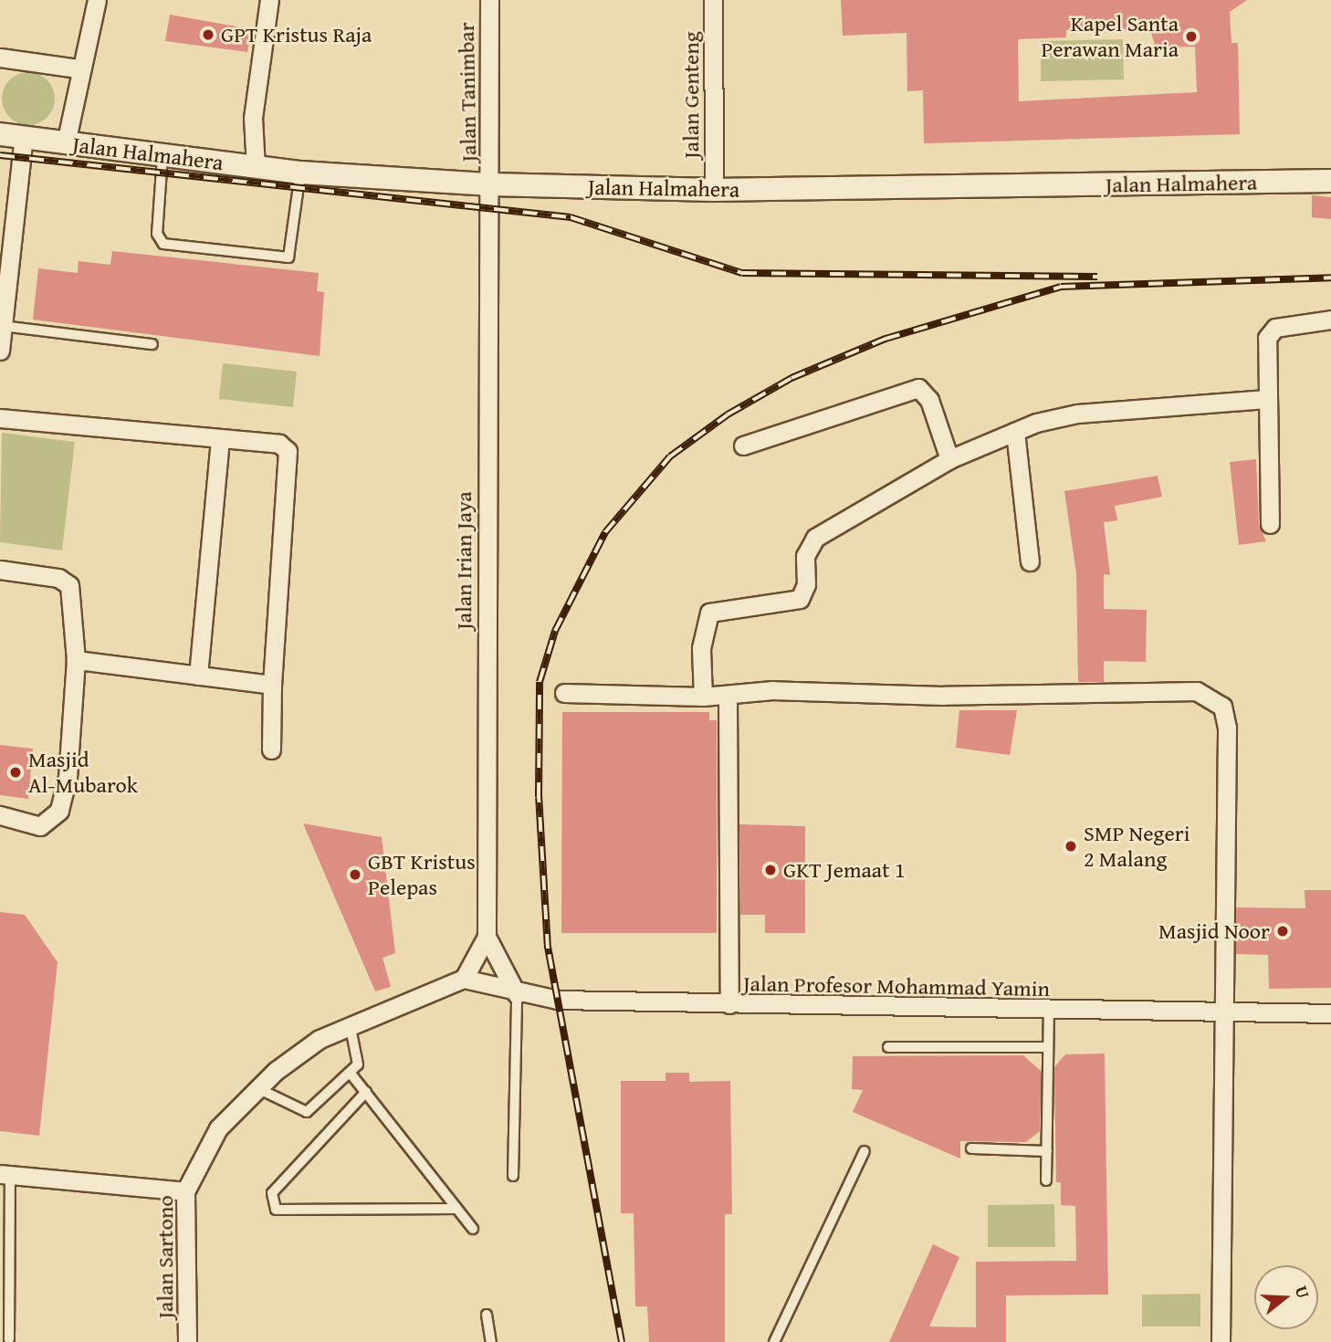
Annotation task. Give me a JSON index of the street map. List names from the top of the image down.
{
  "streets": {
    "street": [
      "Jalan Tanimbar",
      "Jalan Genteng",
      "Jalan Halmahera",
      "Jalan Irian Jaya",
      "Jalan Profesor Mohammad Yamin",
      "Jalan Sartono"
    ]
  },
  "crossings": [
    ["Jalan Tanimbar", "Jalan Halmahera"],
    ["Jalan Tanimbar", "Jalan Irian Jaya"],
    ["Jalan Genteng", "Jalan Halmahera"],
    ["Jalan Halmahera", "Jalan Irian Jaya"],
    ["Jalan Irian Jaya", "Jalan Profesor Mohammad Yamin"],
    ["Jalan Irian Jaya", "Jalan Sartono"],
    ["Jalan Profesor Mohammad Yamin", "Jalan Sartono"]
  ],
  "places": [
    "GPT Kristus Raja",
    "Kapel Santa Perawan Maria",
    "Masjid Al-Mubarok",
    "SMP Negeri 2 Malang",
    "GKT Jemaat 1",
    "GBT Kristus Pelepas",
    "Masjid Noor"
  ],
  "north": "right"
}
